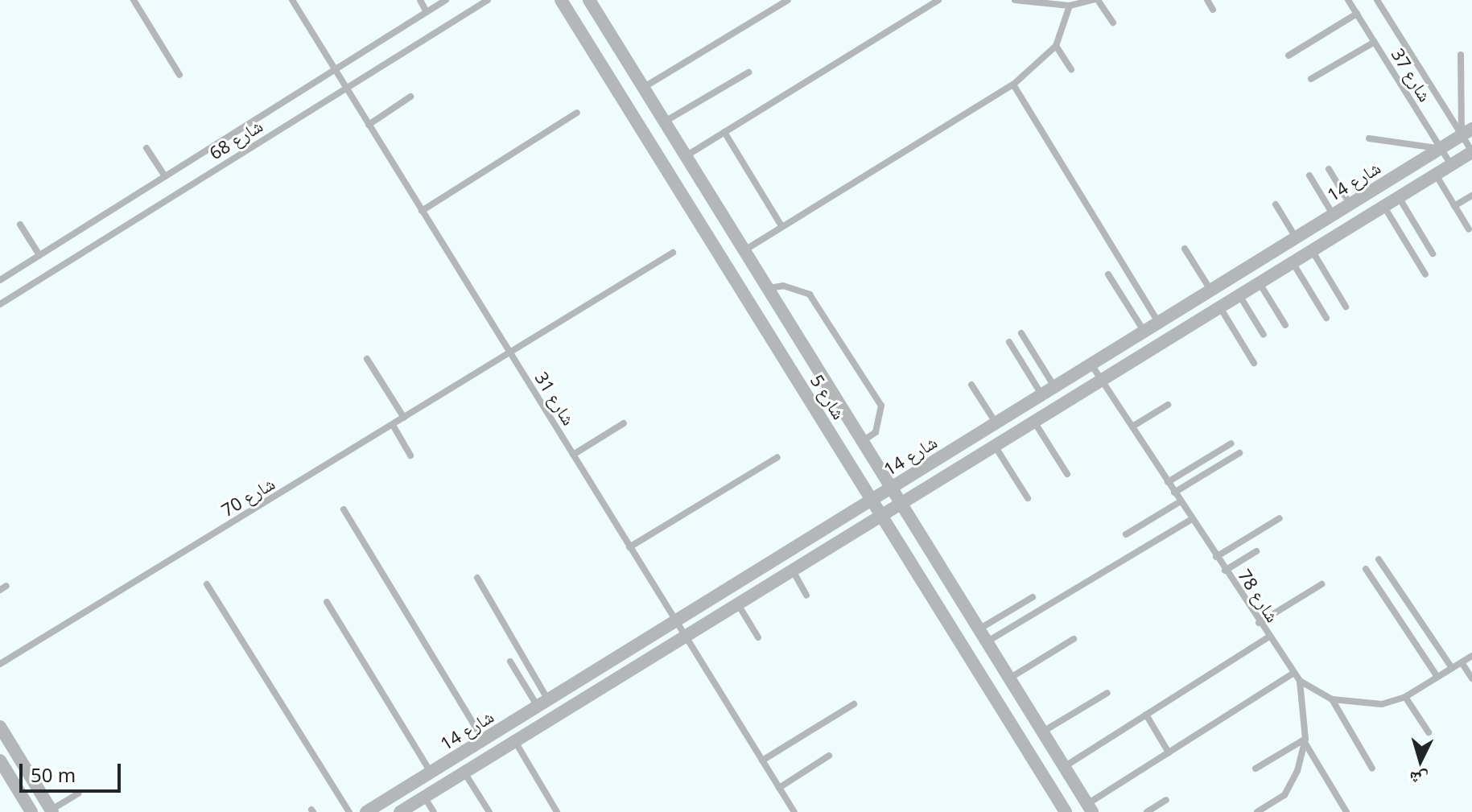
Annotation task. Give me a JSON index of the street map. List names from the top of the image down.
{
  "streets": {
    "street": ["شارع 14", "شارع 5"],
    "lane": [
      "شارع 37",
      "شارع 68",
      "شارع 31",
      "شارع 70",
      "شارع 78"
    ]
  },
  "crossings": [
    ["شارع 37", "شارع 14"],
    ["شارع 68", "شارع 31"],
    ["شارع 14", "شارع 5"],
    ["شارع 14", "شارع 31"],
    ["شارع 14", "شارع 78"],
    ["شارع 31", "شارع 70"]
  ],
  "scale_bar": "50 m",
  "north": "bottom"
}
